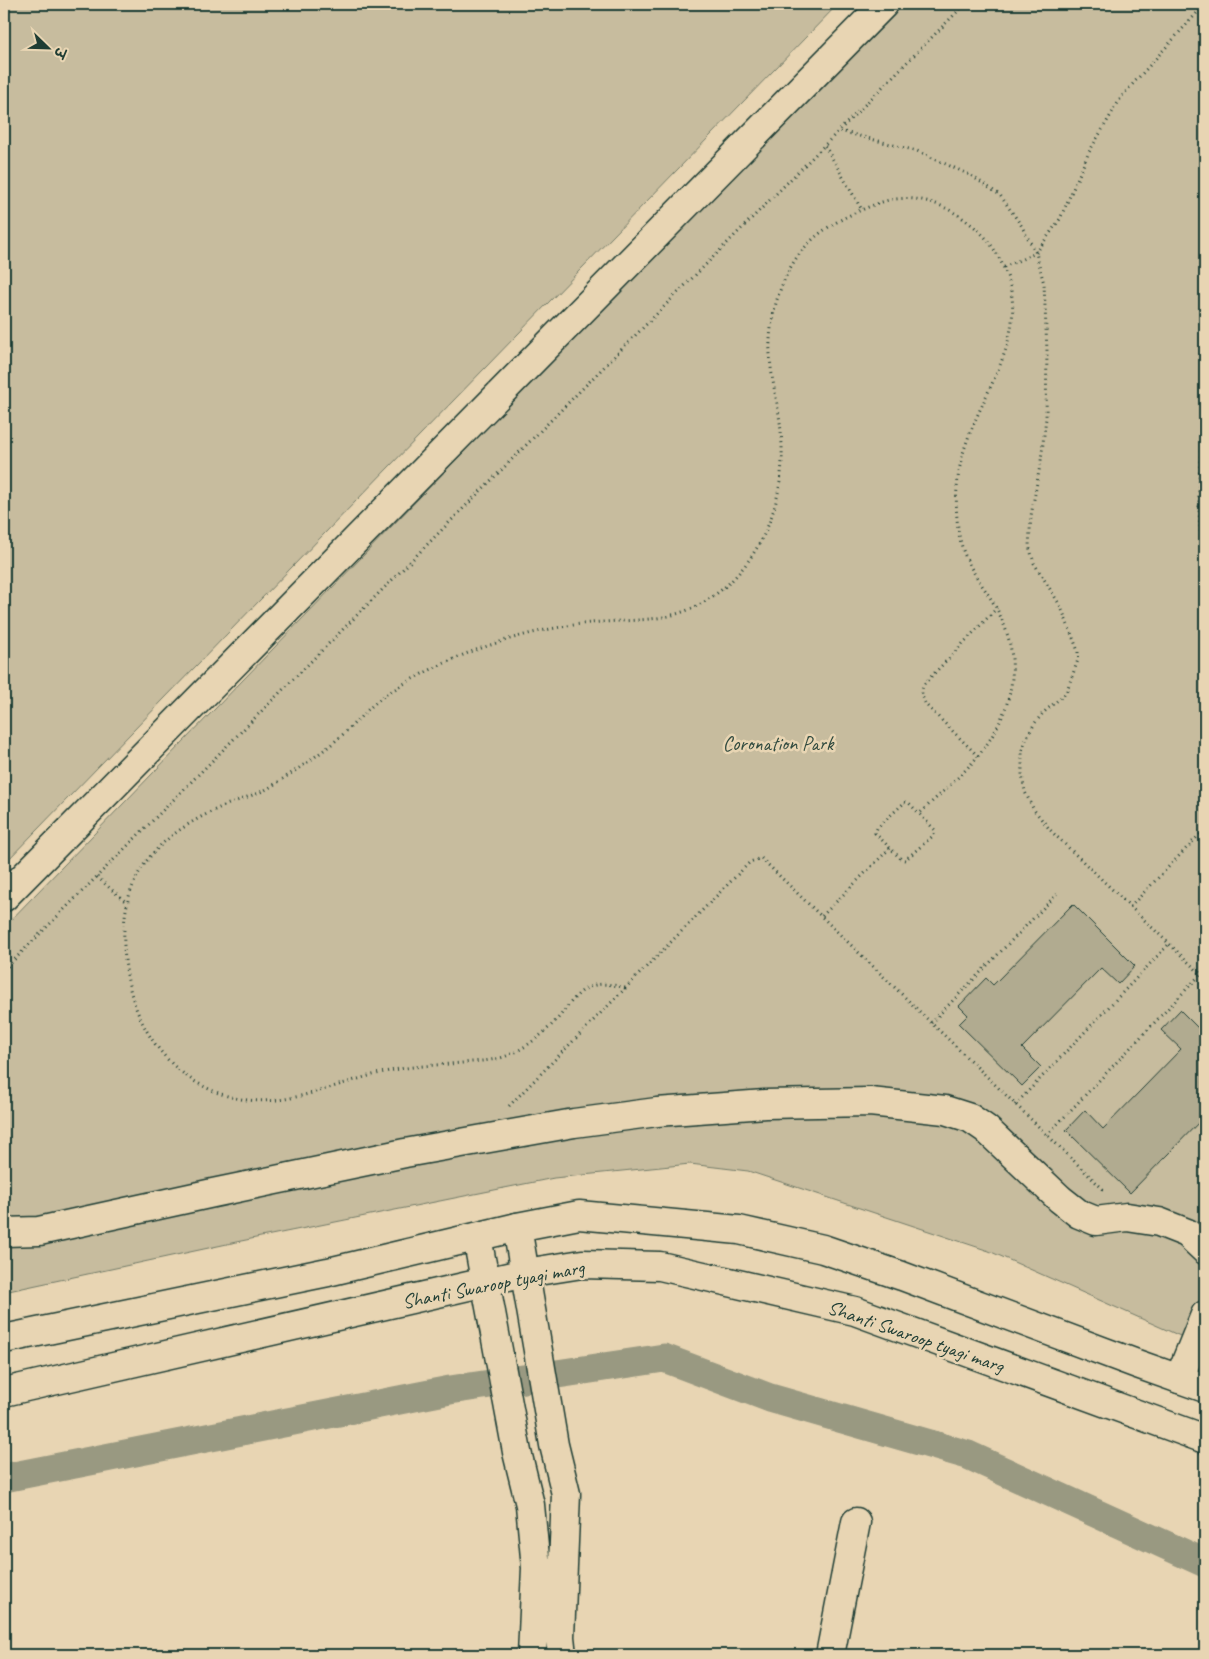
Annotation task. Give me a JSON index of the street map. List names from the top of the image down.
{
  "streets": {
    "main road": ["Shanti Swaroop tyagi marg"]
  },
  "parks": ["Coronation Park"],
  "north": "bottom right"
}
